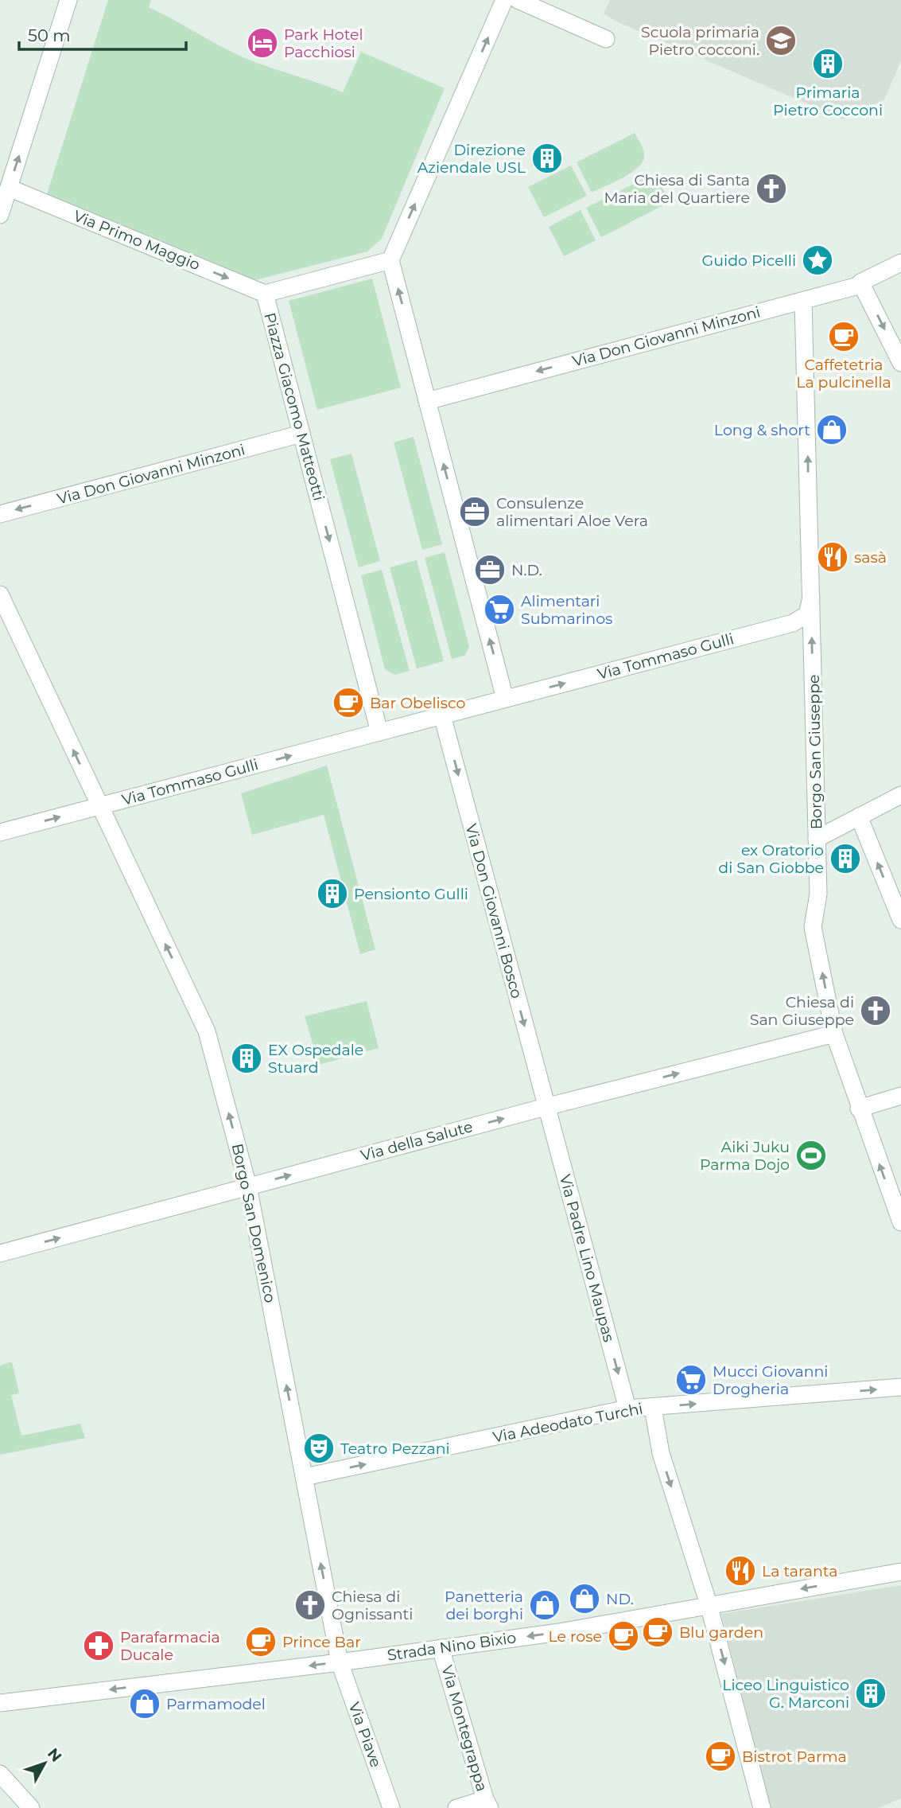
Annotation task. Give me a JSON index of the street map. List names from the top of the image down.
{
  "streets": {
    "street": [
      "Via Primo Maggio",
      "Via Don Giovanni Minzoni",
      "Piazza Giacomo Matteotti",
      "Via Tommaso Gulli",
      "Borgo San Giuseppe",
      "Via Don Giovanni Bosco",
      "Via della Salute",
      "Borgo San Domenico",
      "Via Padre Lino Maupas",
      "Via Adeodato Turchi",
      "Strada Nino Bixio",
      "Via Montegrappa",
      "Via Piave"
    ]
  },
  "crossings": [
    ["Via Primo Maggio", "Piazza Giacomo Matteotti"],
    ["Via Don Giovanni Minzoni", "Piazza Giacomo Matteotti"],
    ["Via Don Giovanni Minzoni", "Borgo San Giuseppe"],
    ["Piazza Giacomo Matteotti", "Via Tommaso Gulli"],
    ["Via Tommaso Gulli", "Borgo San Giuseppe"],
    ["Via Tommaso Gulli", "Borgo San Domenico"],
    ["Borgo San Giuseppe", "Via della Salute"],
    ["Via Don Giovanni Bosco", "Via della Salute"],
    ["Via Don Giovanni Bosco", "Via Padre Lino Maupas"],
    ["Via della Salute", "Borgo San Domenico"],
    ["Via della Salute", "Via Padre Lino Maupas"],
    ["Borgo San Domenico", "Via Adeodato Turchi"],
    ["Borgo San Domenico", "Strada Nino Bixio"],
    ["Borgo San Domenico", "Via Piave"],
    ["Via Padre Lino Maupas", "Via Adeodato Turchi"],
    ["Strada Nino Bixio", "Via Montegrappa"],
    ["Strada Nino Bixio", "Via Piave"]
  ],
  "one_way": [
    "Via Primo Maggio",
    "Via Don Giovanni Minzoni",
    "Via Tommaso Gulli",
    "Borgo San Giuseppe",
    "Via Don Giovanni Bosco",
    "Via della Salute",
    "Borgo San Domenico",
    "Via Padre Lino Maupas",
    "Via Adeodato Turchi",
    "Strada Nino Bixio"
  ],
  "places": {
    "school or university": ["Scuola primaria Pietro cocconi."],
    "hotel": ["Park Hotel Pacchiosi"],
    "building": [
      "Primaria Pietro Cocconi",
      "Direzione Aziendale USL",
      "ex Oratorio di San Giobbe",
      "Pensionto Gulli",
      "EX Ospedale Stuard",
      "Liceo Linguistico G. Marconi"
    ],
    "church": ["Chiesa di Santa Maria del Quartiere", "Chiesa di San Giuseppe", "Chiesa di Ognissanti"],
    "place": ["Guido Picelli"],
    "cafe": [
      "Caffetetria La pulcinella",
      "Bar Obelisco",
      "Blu garden",
      "Le rose",
      "Prince Bar",
      "Bistrot Parma"
    ],
    "shop": [
      "Long & short",
      "ND.",
      "Panetteria dei borghi",
      "Parmamodel"
    ],
    "office": ["Consulenze alimentari Aloe Vera", "N.D."],
    "restaurant": ["sasà", "La taranta"],
    "supermarket": ["Alimentari Submarinos", "Mucci Giovanni Drogheria"],
    "sports": ["Aiki Juku Parma Dojo"],
    "theatre": ["Teatro Pezzani"],
    "pharmacy": ["Parafarmacia Ducale"]
  },
  "scale_bar": "50 m",
  "north": "top right"
}
